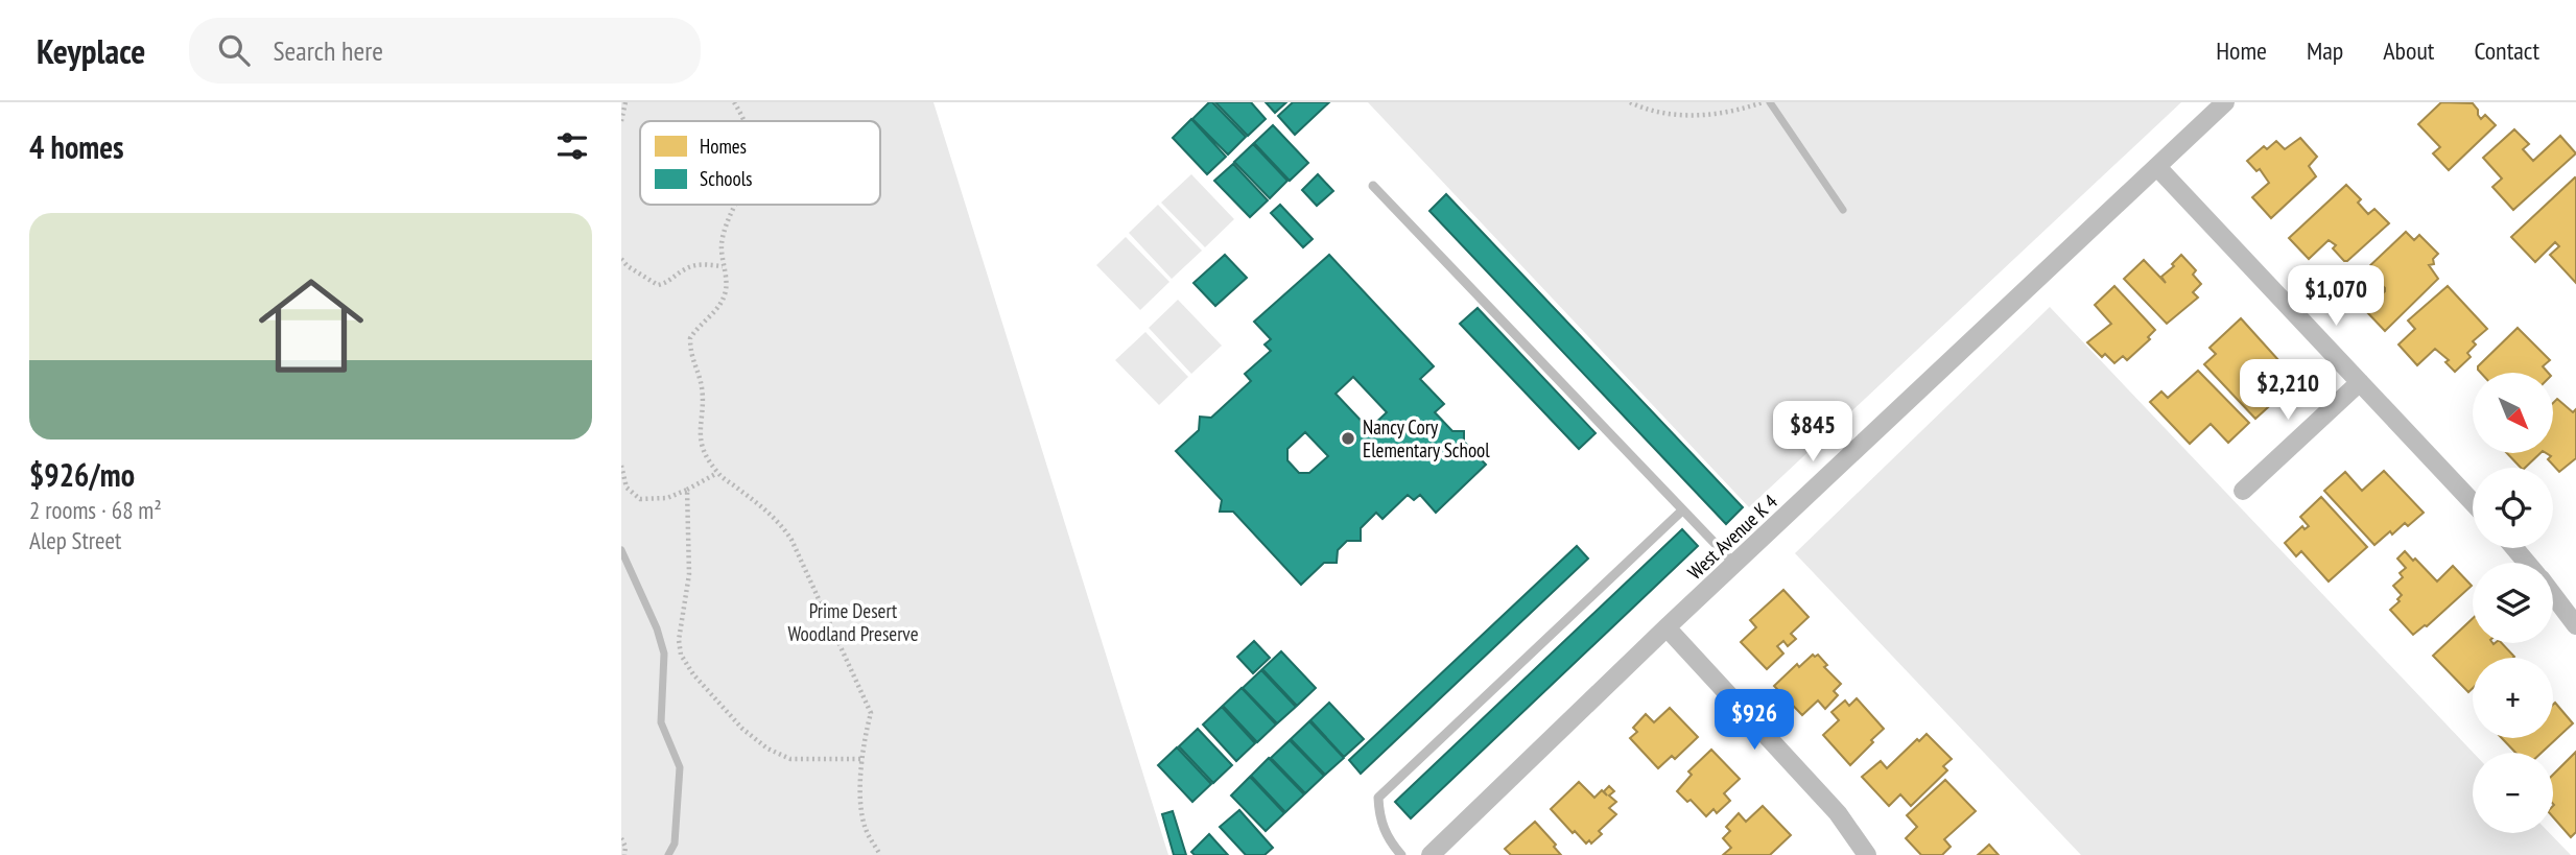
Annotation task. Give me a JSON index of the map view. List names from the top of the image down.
{
  "streets": {
    "street": ["West Avenue K 4"]
  },
  "parks": ["Prime Desert Woodland Preserve"],
  "places": ["Nancy Cory Elementary School"],
  "legend": ["Homes", "Schools"],
  "north": "bottom right",
  "page": {
    "header": "Keyplace",
    "search": "Search here",
    "nav": [
      "Home",
      "Map",
      "About",
      "Contact"
    ],
    "heading": "4 homes",
    "list": [
      {
        "name": "$926/mo",
        "note": "2 rooms · 68 m² · Alep Street"
      }
    ],
    "price": [
      "$1,070",
      "$2,210",
      "$845",
      "$926"
    ],
    "map_buttons": ["+", "−"]
  }
}
